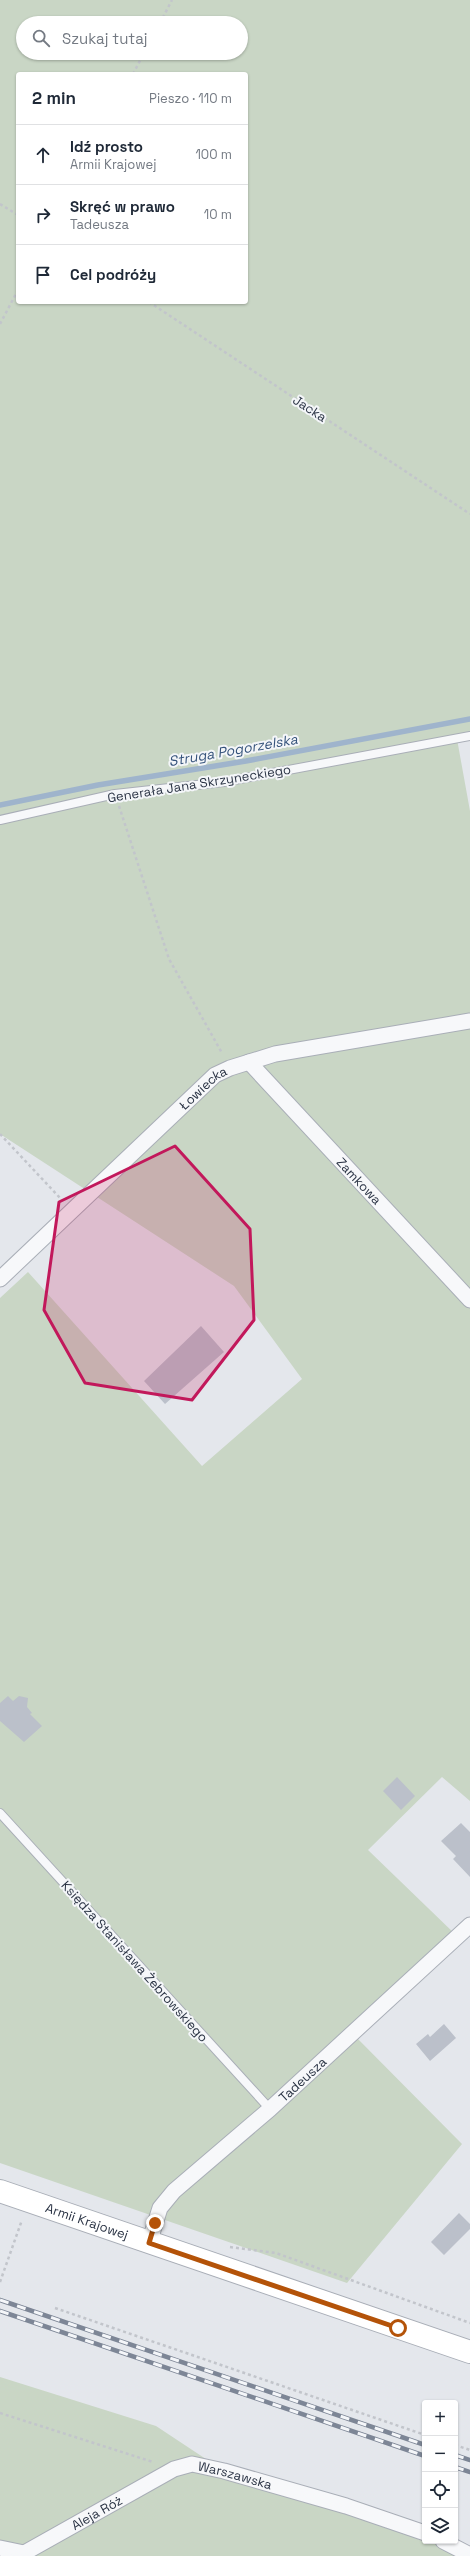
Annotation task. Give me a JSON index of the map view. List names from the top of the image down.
{
  "streets": {
    "main road": ["Armii Krajowej"],
    "street": [
      "Łowiecka",
      "Zamkowa",
      "Tadeusza",
      "Warszawska",
      "Aleja Róż"
    ],
    "lane": ["Generała Jana Skrzyneckiego", "Księdza Stanisława Żebrowskiego"],
    "path": ["Jacka"]
  },
  "crossings": [
    ["Łowiecka", "Zamkowa"],
    ["Księdza Stanisława Żebrowskiego", "Tadeusza"],
    ["Tadeusza", "Armii Krajowej"],
    ["Warszawska", "Aleja Róż"]
  ],
  "water": ["Struga Pogorzelska"],
  "page": {
    "search": "Szukaj tutaj",
    "heading": ["2 min", "Pieszo · 110 m"],
    "list": [
      ["Idź prosto", "Armii Krajowej", "100 m"],
      ["Skręć w prawo", "Tadeusza", "10 m"],
      "Cel podróży"
    ],
    "map_buttons": ["+", "−"]
  }
}
